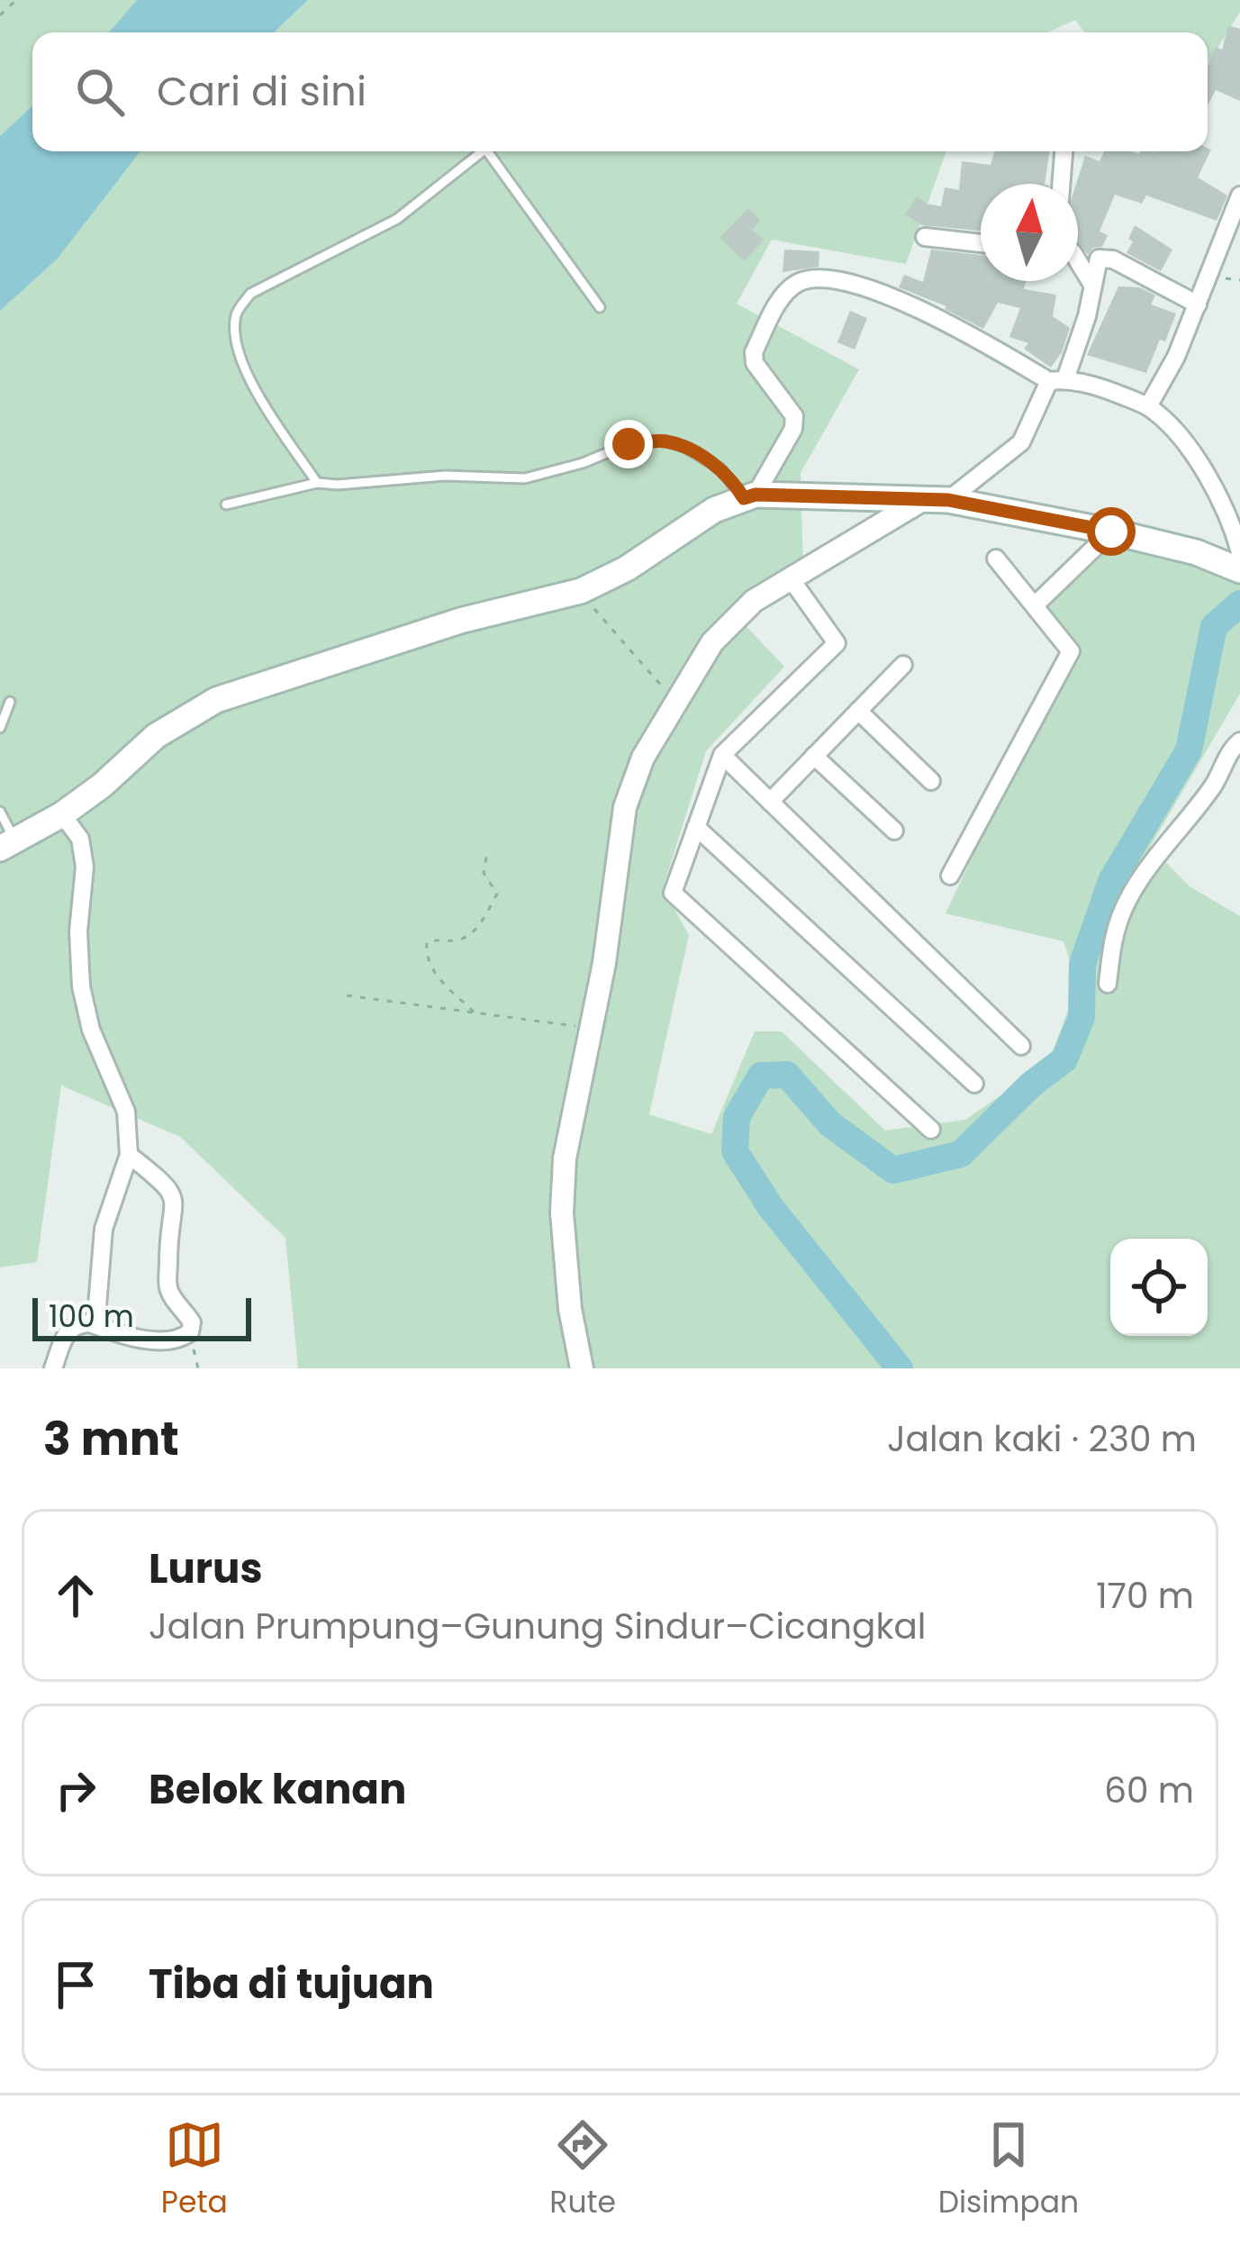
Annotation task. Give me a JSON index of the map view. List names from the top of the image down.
{
  "scale_bar": "100 m",
  "north": "top",
  "page": {
    "search": "Cari di sini",
    "scale": "100 m",
    "heading": ["3 mnt", "Jalan kaki · 230 m"],
    "list": [
      ["Lurus", "Jalan Prumpung–Gunung Sindur–Cicangkal", "170 m"],
      ["Belok kanan", "60 m"],
      "Tiba di tujuan"
    ],
    "nav": ["Peta", "Rute", "Disimpan"]
  }
}
